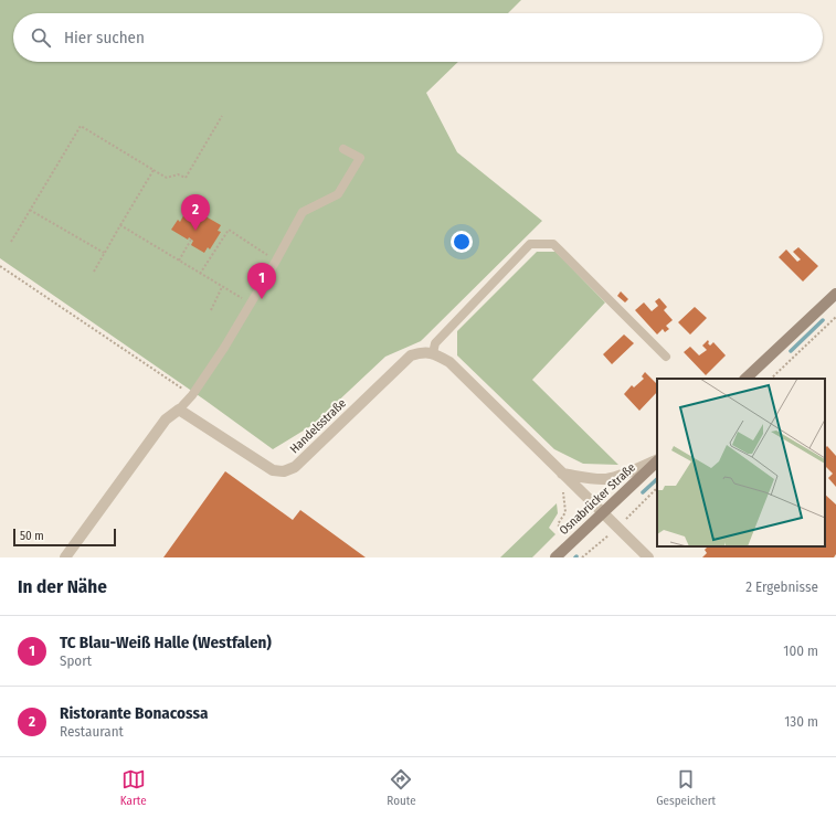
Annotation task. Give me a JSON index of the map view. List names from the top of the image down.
{
  "streets": {
    "main road": ["Osnabrücker Straße"],
    "street": ["Handelsstraße"]
  },
  "scale_bar": "50 m",
  "page": {
    "search": "Hier suchen",
    "pins": ["2", "1"],
    "scale": "50 m",
    "heading": ["In der Nähe", "2 Ergebnisse"],
    "list": [
      {
        "mark": "1",
        "name": "TC Blau-Weiß Halle (Westfalen)",
        "note": "Sport",
        "value": "100 m"
      },
      {
        "mark": "2",
        "name": "Ristorante Bonacossa",
        "note": "Restaurant",
        "value": "130 m"
      }
    ],
    "nav": ["Karte", "Route", "Gespeichert"]
  }
}
